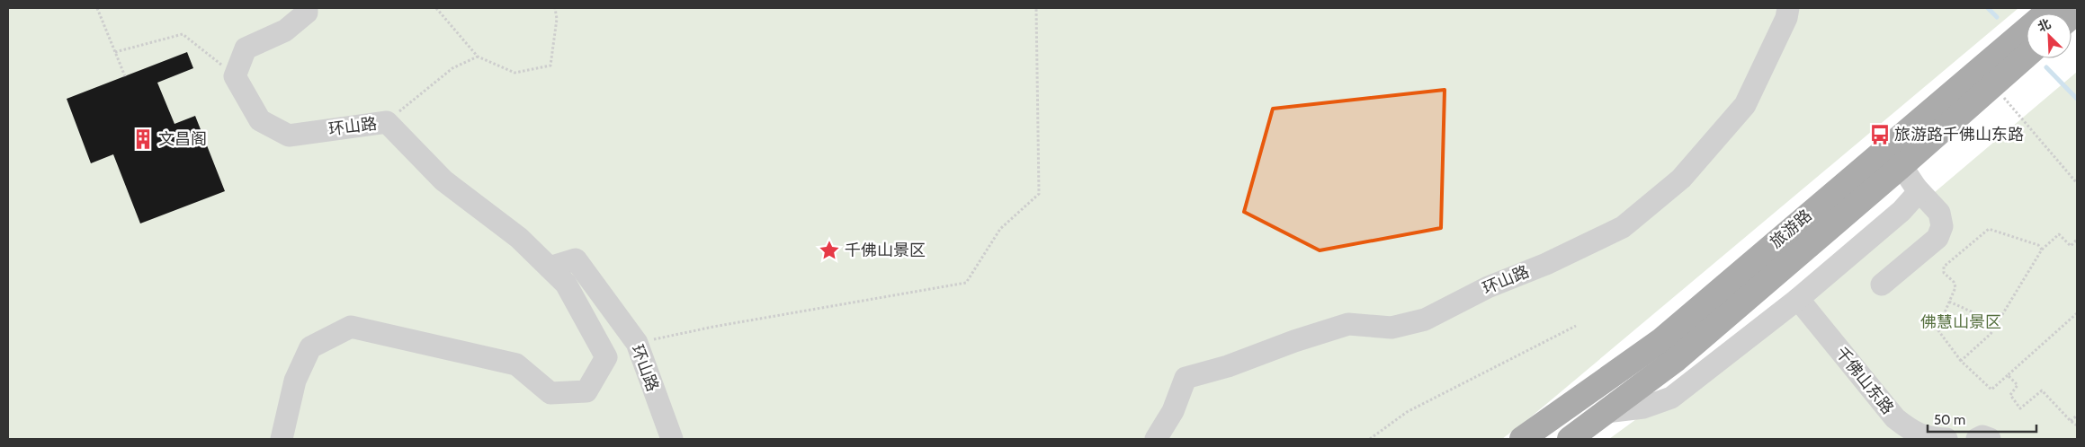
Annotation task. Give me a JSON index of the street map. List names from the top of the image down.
{
  "streets": {
    "main road": ["旅游路"],
    "lane": ["环山路", "千佛山东路"]
  },
  "parks": ["佛慧山景区"],
  "places": {
    "bus stop": ["旅游路千佛山东路"],
    "building": ["文昌阁"],
    "place": ["千佛山景区"]
  },
  "scale_bar": "50 m",
  "north": "top left"
}
